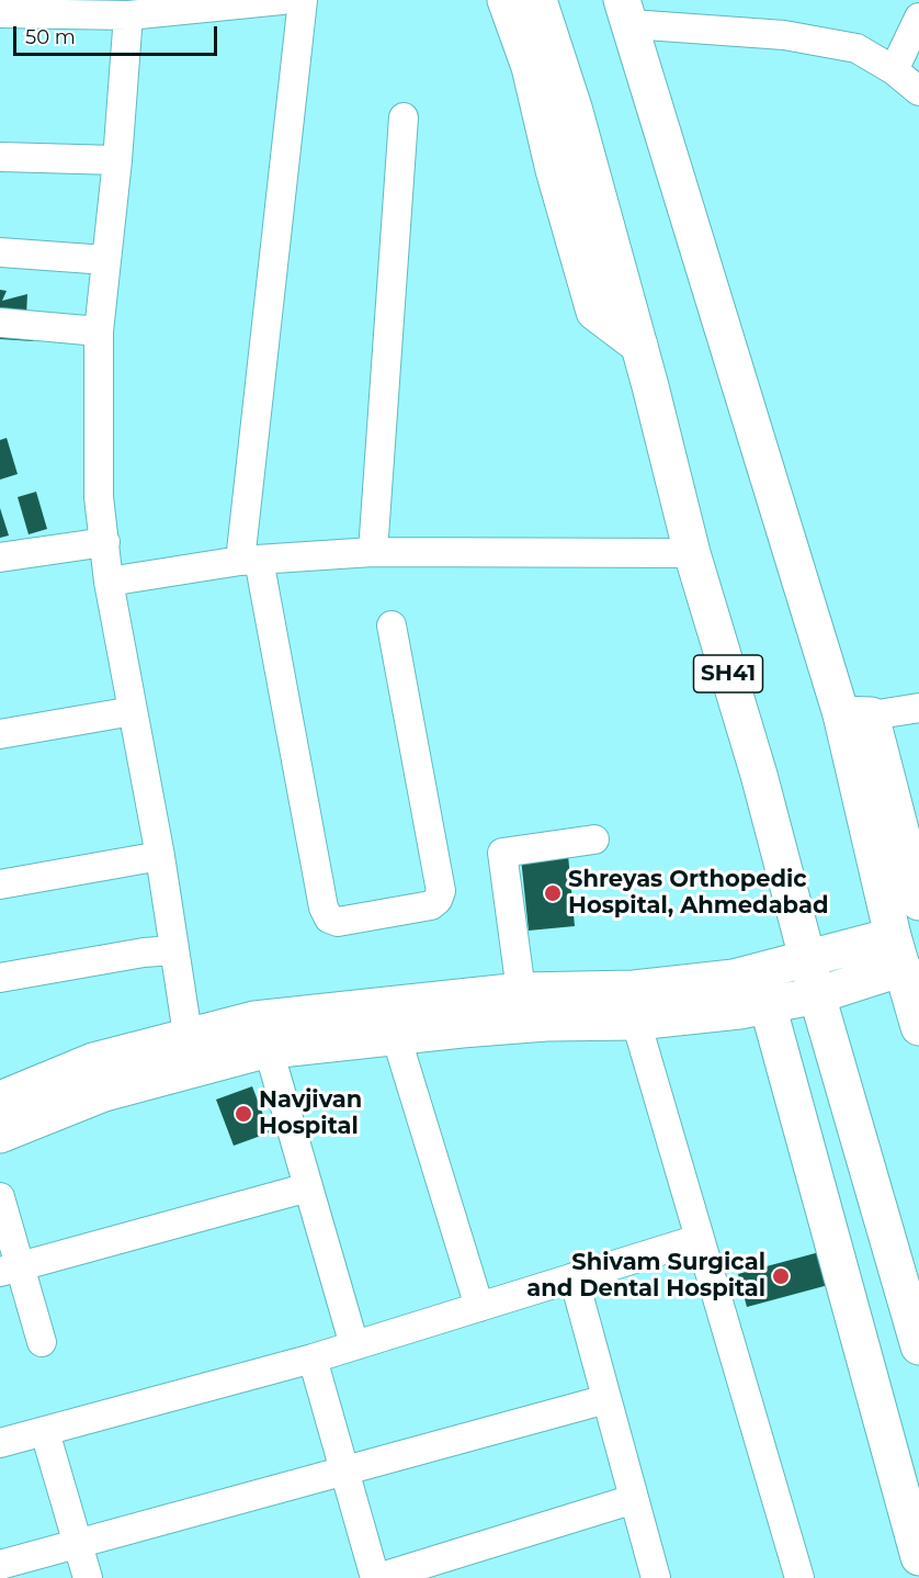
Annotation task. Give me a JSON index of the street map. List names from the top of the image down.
{
  "streets": {
    "main road": ["SH41"]
  },
  "places": ["Shreyas Orthopedic Hospital, Ahmedabad", "Navjivan Hospital", "Shivam Surgical and Dental Hospital"],
  "scale_bar": "50 m"
}
